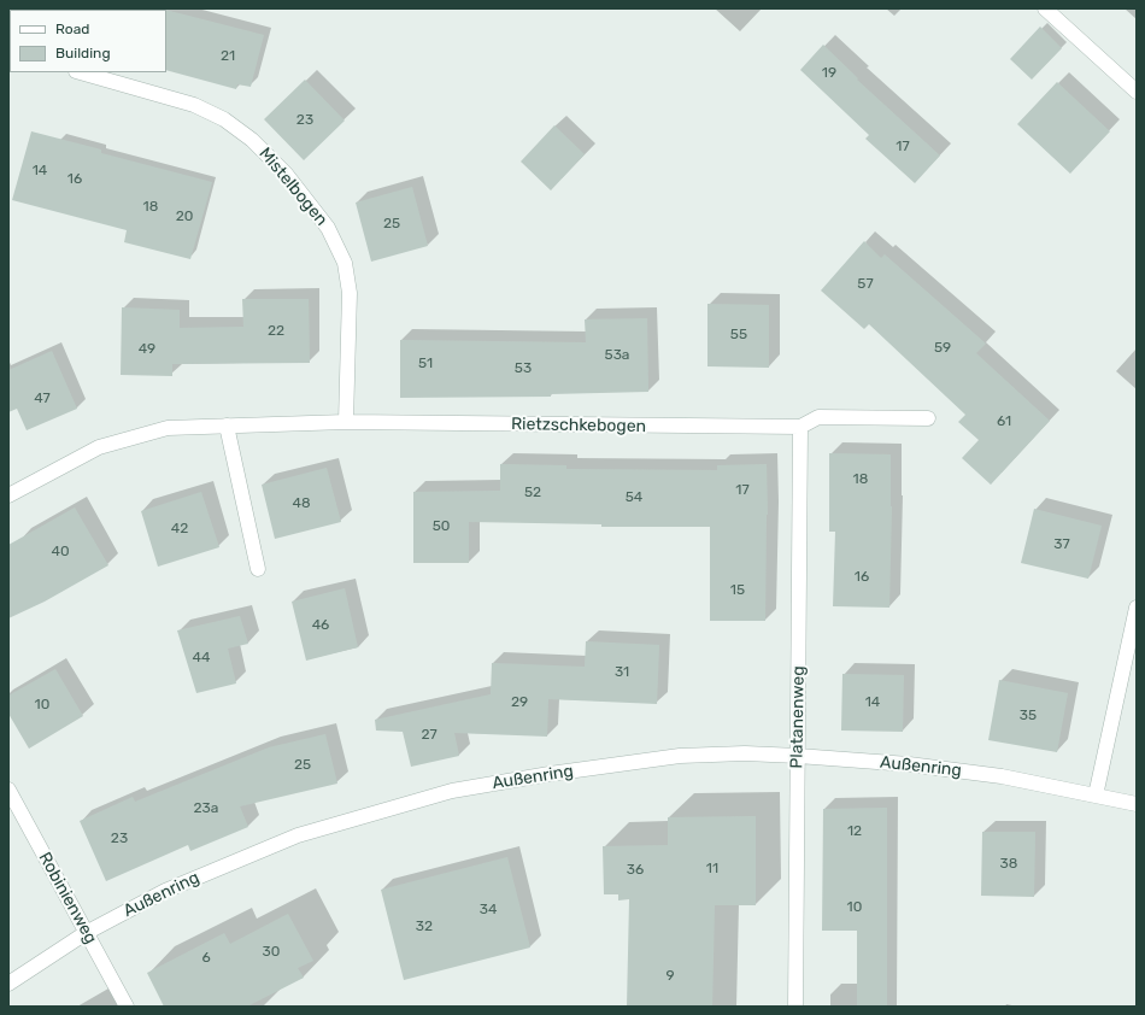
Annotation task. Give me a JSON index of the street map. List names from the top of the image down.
{
  "streets": {
    "street": [
      "Mistelbogen",
      "Rietzschkebogen",
      "Platanenweg",
      "Außenring",
      "Robinienweg"
    ]
  },
  "crossings": [
    ["Mistelbogen", "Rietzschkebogen"],
    ["Rietzschkebogen", "Platanenweg"],
    ["Platanenweg", "Außenring"],
    ["Außenring", "Robinienweg"]
  ],
  "house_numbers": [
    "21",
    "19",
    "23",
    "17",
    "14",
    "16",
    "18",
    "20",
    "25",
    "57",
    "22",
    "55",
    "59",
    "49",
    "53a",
    "51",
    "53",
    "47",
    "61",
    "18",
    "17",
    "52",
    "54",
    "48",
    "50",
    "42",
    "37",
    "40",
    "16",
    "15",
    "46",
    "44",
    "31",
    "29",
    "14",
    "10",
    "35",
    "27",
    "25",
    "23a",
    "12",
    "23",
    "38",
    "11",
    "36",
    "10",
    "34",
    "32",
    "30",
    "6",
    "9"
  ],
  "legend": ["Road", "Building"]
}
